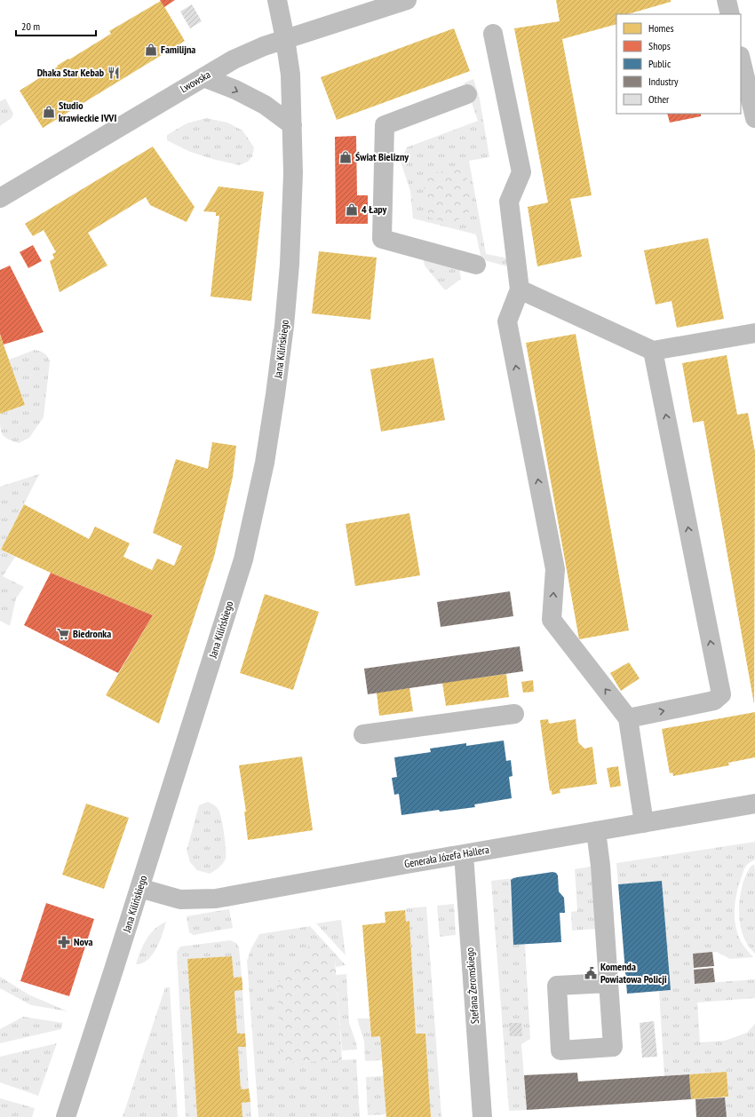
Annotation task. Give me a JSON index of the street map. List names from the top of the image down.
{
  "streets": {
    "street": [
      "Lwowska",
      "Jana Kilińskiego",
      "Generała Józefa Hallera",
      "Stefana Żeromskiego"
    ]
  },
  "crossings": [
    ["Lwowska", "Jana Kilińskiego"],
    ["Jana Kilińskiego", "Generała Józefa Hallera"],
    ["Generała Józefa Hallera", "Stefana Żeromskiego"]
  ],
  "places": {
    "shop": [
      "Familijna",
      "Studio krawieckie IVVI",
      "Świat Bielizny",
      "4 Łapy"
    ],
    "restaurant": ["Dhaka Star Kebab"],
    "supermarket": ["Biedronka"],
    "pharmacy": ["Nova"],
    "public building": ["Komenda Powiatowa Policji"]
  },
  "legend": [
    "Homes",
    "Shops",
    "Public",
    "Industry",
    "Other"
  ],
  "scale_bar": "20 m"
}
